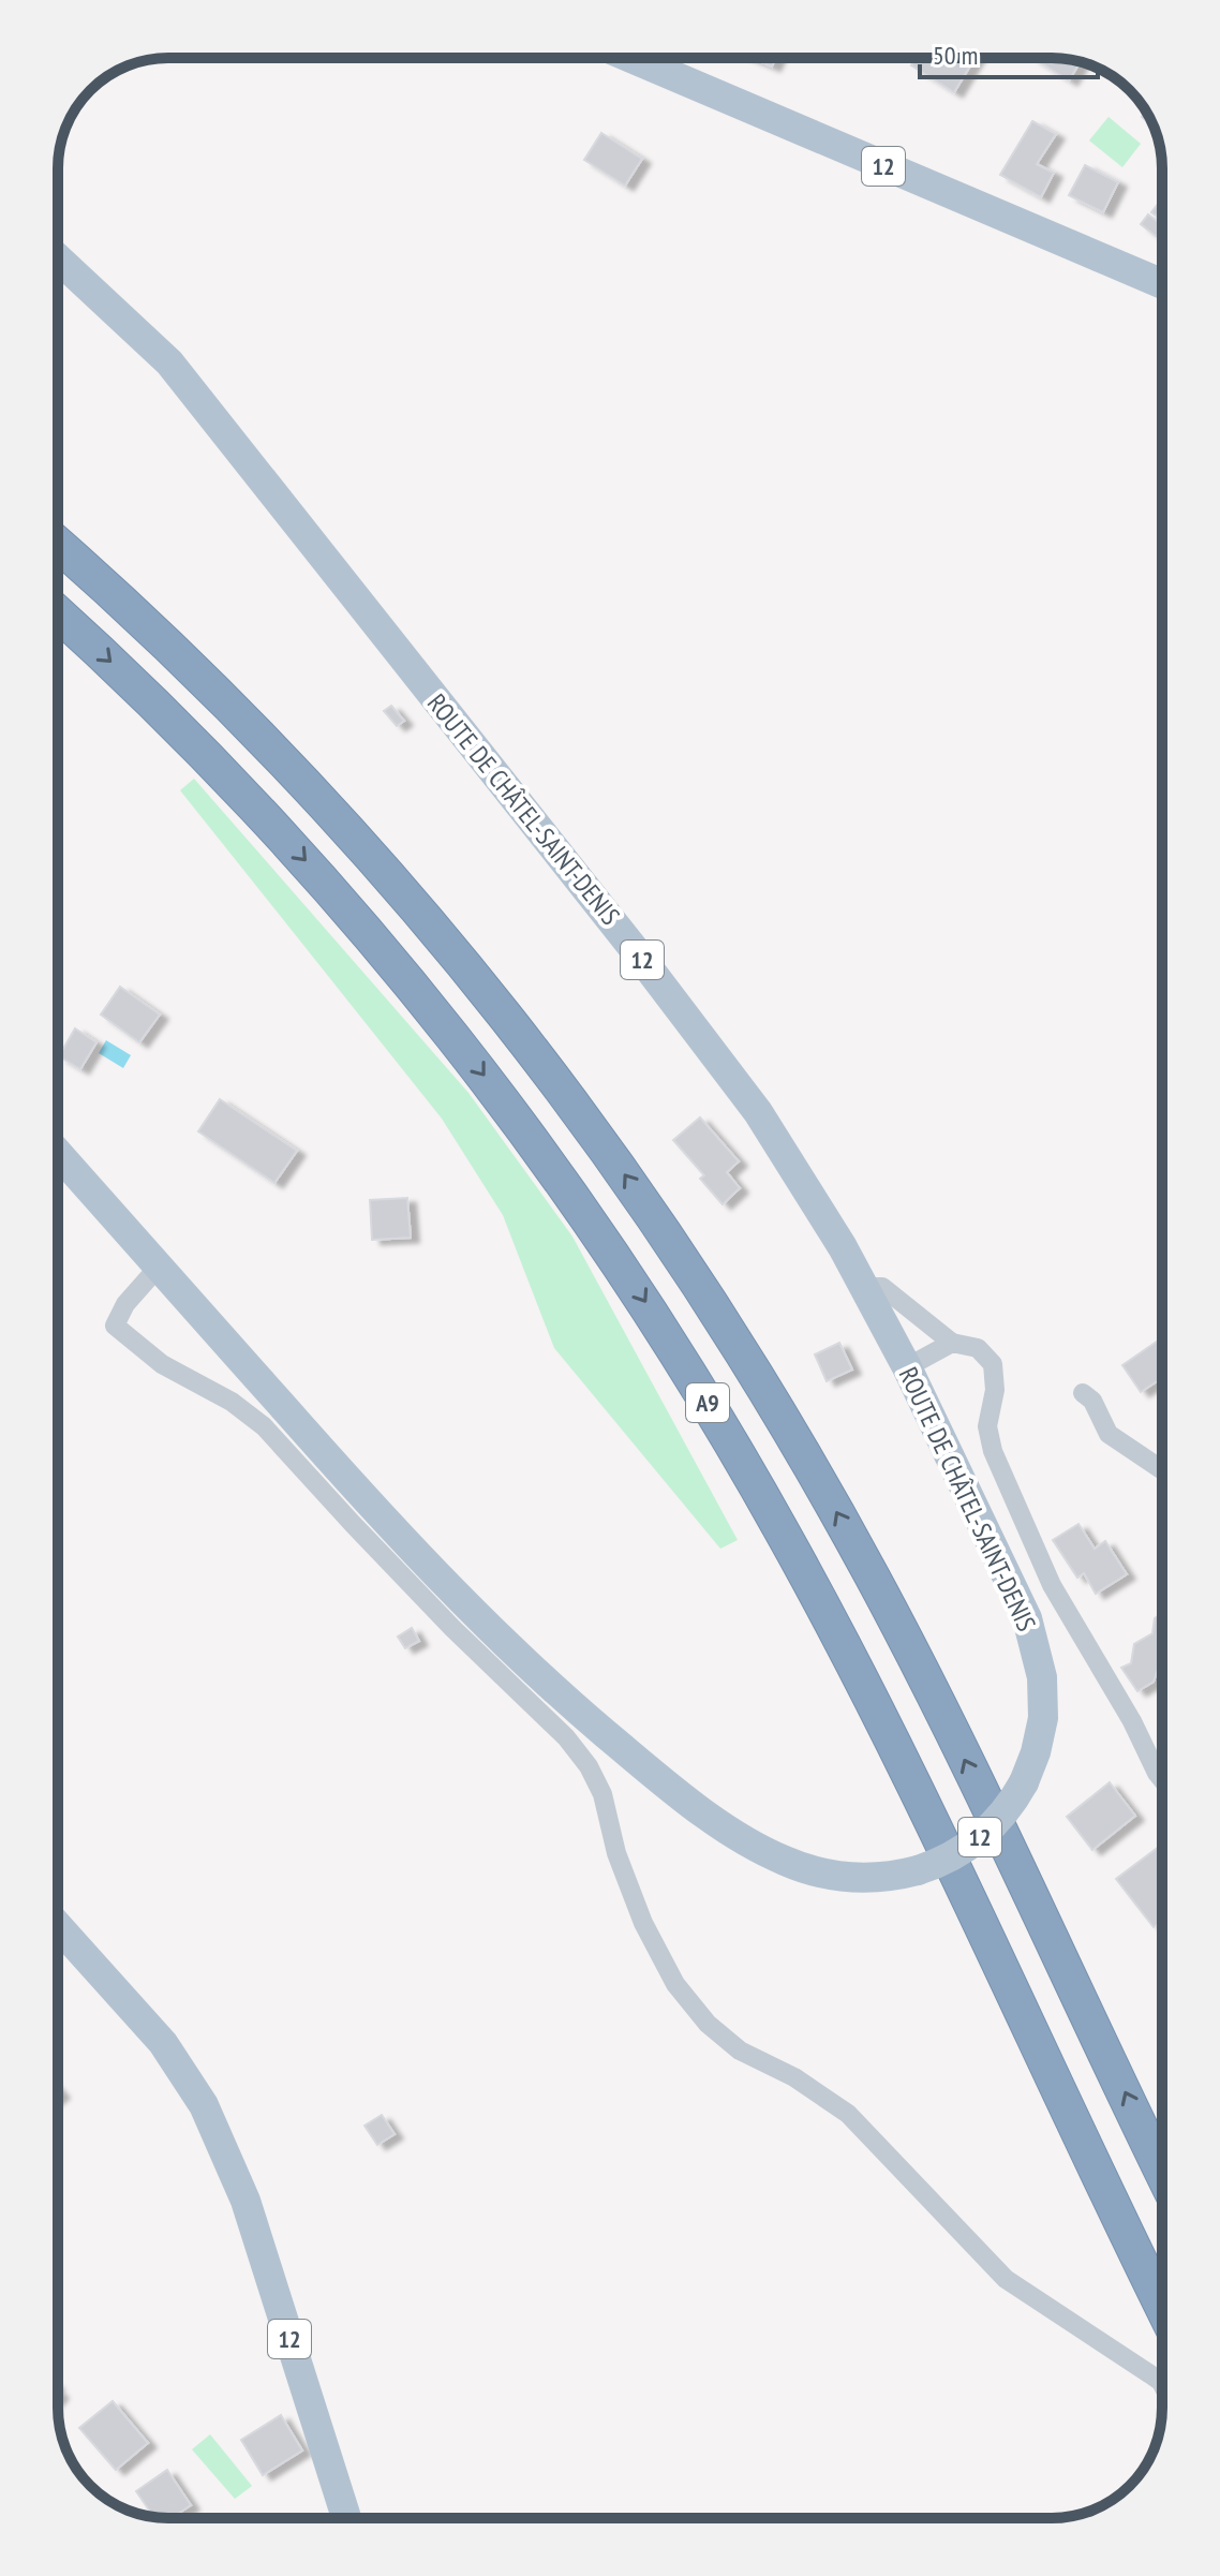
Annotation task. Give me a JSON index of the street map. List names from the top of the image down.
{
  "streets": {
    "highway": ["A9"],
    "main road": ["12", "ROUTE DE CHÂTEL-SAINT-DENIS"]
  },
  "scale_bar": "50 m"
}
